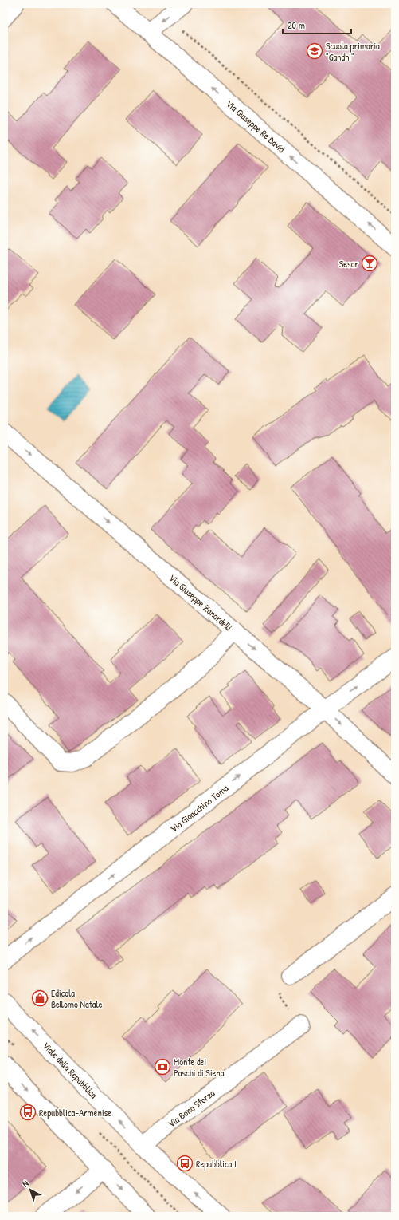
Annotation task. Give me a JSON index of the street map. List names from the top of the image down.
{
  "streets": {
    "street": [
      "Via Giuseppe Re David",
      "Via Giuseppe Zanardelli",
      "Via Gioacchino Toma",
      "Viale della Repubblica",
      "Via Bona Sforza"
    ]
  },
  "crossings": [
    ["Via Giuseppe Zanardelli", "Via Gioacchino Toma"],
    ["Viale della Repubblica", "Via Bona Sforza"]
  ],
  "one_way": ["Via Giuseppe Re David", "Via Giuseppe Zanardelli", "Via Gioacchino Toma"],
  "places": {
    "school or university": ["Scuola primaria \"Gandhi\""],
    "bar": ["Sesar"],
    "shop": ["Edicola Bellomo Natale"],
    "bank": ["Monte dei Paschi di Siena"],
    "bus stop": ["Repubblica-Armenise", "Repubblica I"]
  },
  "scale_bar": "20 m",
  "north": "top left"
}
